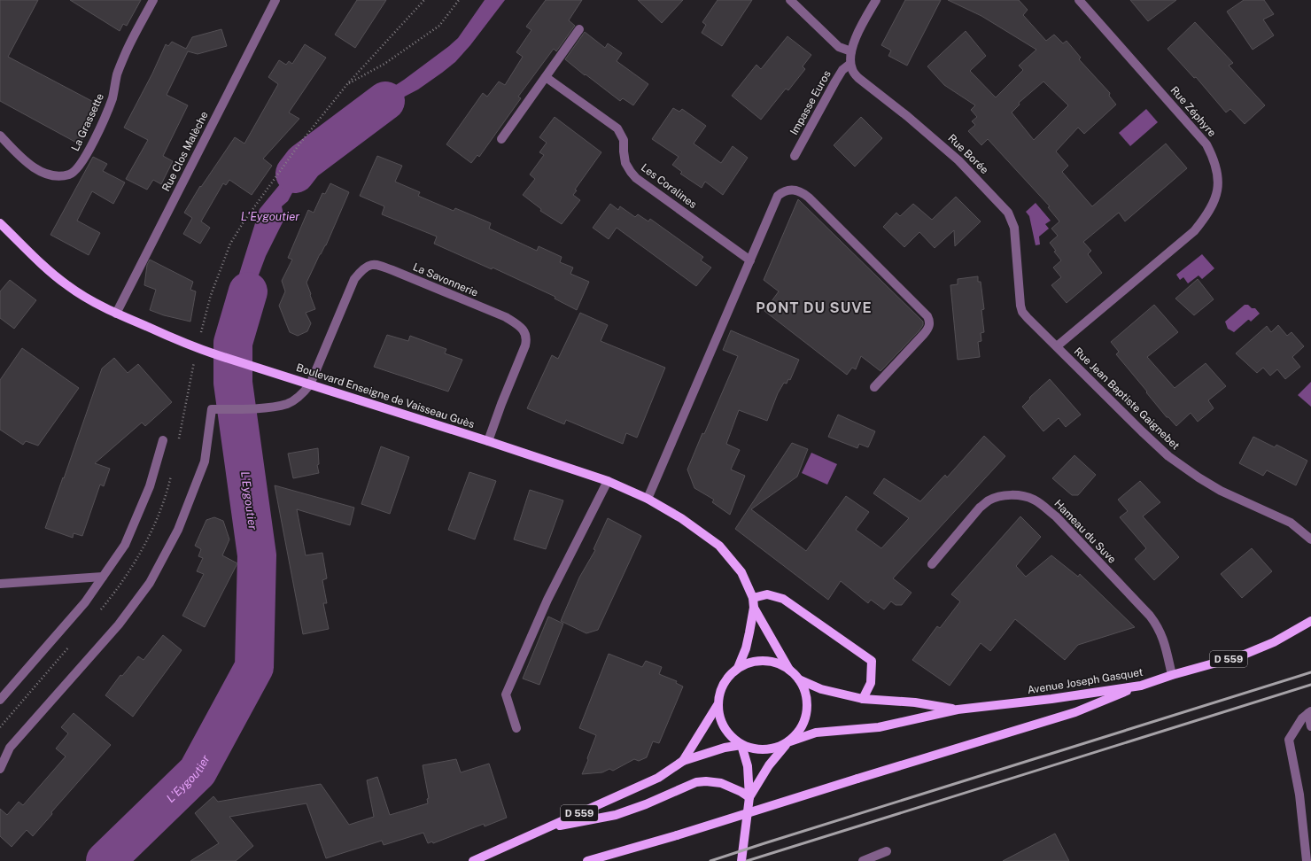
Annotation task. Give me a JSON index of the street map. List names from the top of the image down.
{
  "streets": {
    "main road": ["Boulevard Enseigne de Vaisseau Guès", "D 559", "Avenue Joseph Gasquet"],
    "street": [
      "Impasse Euros",
      "Rue Zéphyre",
      "La Grassette",
      "Rue Clos Malèche",
      "Rue Borée",
      "Les Coralines",
      "La Savonnerie",
      "Rue Jean Baptiste Gaignebet",
      "Hameau du Suve"
    ]
  },
  "crossings": [
    ["Impasse Euros", "Rue Borée"],
    ["Rue Zéphyre", "Rue Borée"],
    ["Rue Zéphyre", "Rue Jean Baptiste Gaignebet"],
    ["Rue Clos Malèche", "Boulevard Enseigne de Vaisseau Guès"],
    ["Rue Borée", "Rue Jean Baptiste Gaignebet"],
    ["La Savonnerie", "Boulevard Enseigne de Vaisseau Guès"],
    ["Boulevard Enseigne de Vaisseau Guès", "Avenue Joseph Gasquet"],
    ["Hameau du Suve", "Avenue Joseph Gasquet"]
  ],
  "districts": ["PONT DU SUVE"],
  "water": ["L'Eygoutier"]
}
